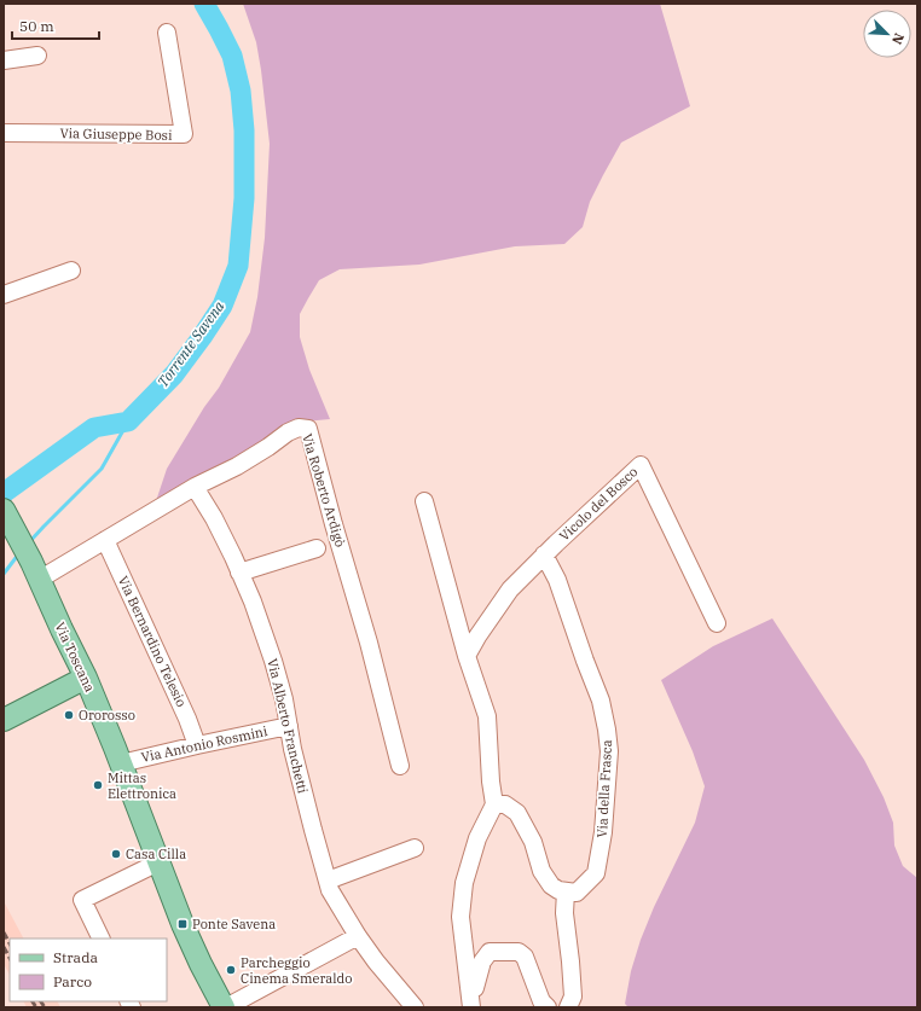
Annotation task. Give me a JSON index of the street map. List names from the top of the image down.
{
  "streets": {
    "main road": ["Via Toscana"],
    "street": [
      "Via Giuseppe Bosi",
      "Via Roberto Ardigò",
      "Vicolo del Bosco",
      "Via Bernardino Telesio",
      "Via Alberto Franchetti",
      "Via Antonio Rosmini",
      "Via della Frasca"
    ]
  },
  "crossings": [
    ["Via Roberto Ardigò", "Via Bernardino Telesio"],
    ["Via Roberto Ardigò", "Via Toscana"],
    ["Via Roberto Ardigò", "Via Alberto Franchetti"],
    ["Vicolo del Bosco", "Via della Frasca"],
    ["Via Bernardino Telesio", "Via Antonio Rosmini"],
    ["Via Toscana", "Via Antonio Rosmini"],
    ["Via Alberto Franchetti", "Via Antonio Rosmini"]
  ],
  "water": ["Torrente Savena"],
  "places": {
    "other": [
      "Ororosso",
      "Mittas Elettronica",
      "Casa Cilla",
      "Parcheggio Cinema Smeraldo"
    ],
    "transit": ["Ponte Savena"]
  },
  "legend": ["Strada", "Parco"],
  "scale_bar": "50 m",
  "north": "bottom right"
}
